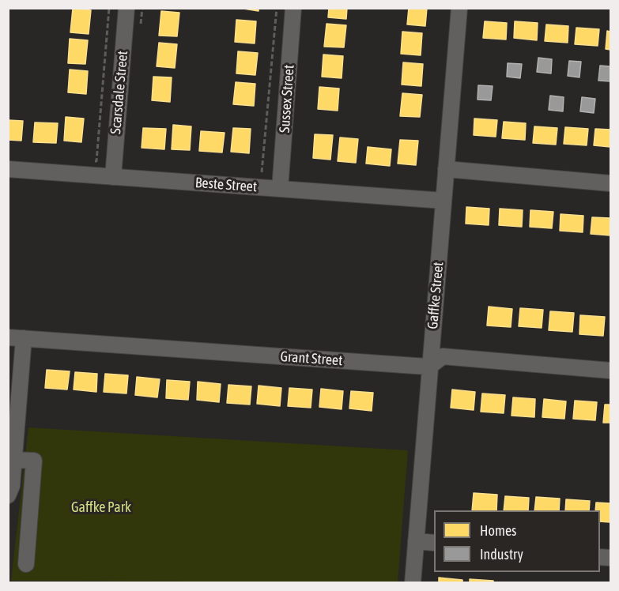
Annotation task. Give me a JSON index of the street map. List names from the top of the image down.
{
  "streets": {
    "street": [
      "Scarsdale Street",
      "Sussex Street",
      "Beste Street",
      "Gaffke Street",
      "Grant Street"
    ]
  },
  "crossings": [
    ["Scarsdale Street", "Beste Street"],
    ["Sussex Street", "Beste Street"],
    ["Beste Street", "Gaffke Street"],
    ["Gaffke Street", "Grant Street"]
  ],
  "parks": ["Gaffke Park"],
  "legend": ["Homes", "Industry"]
}
